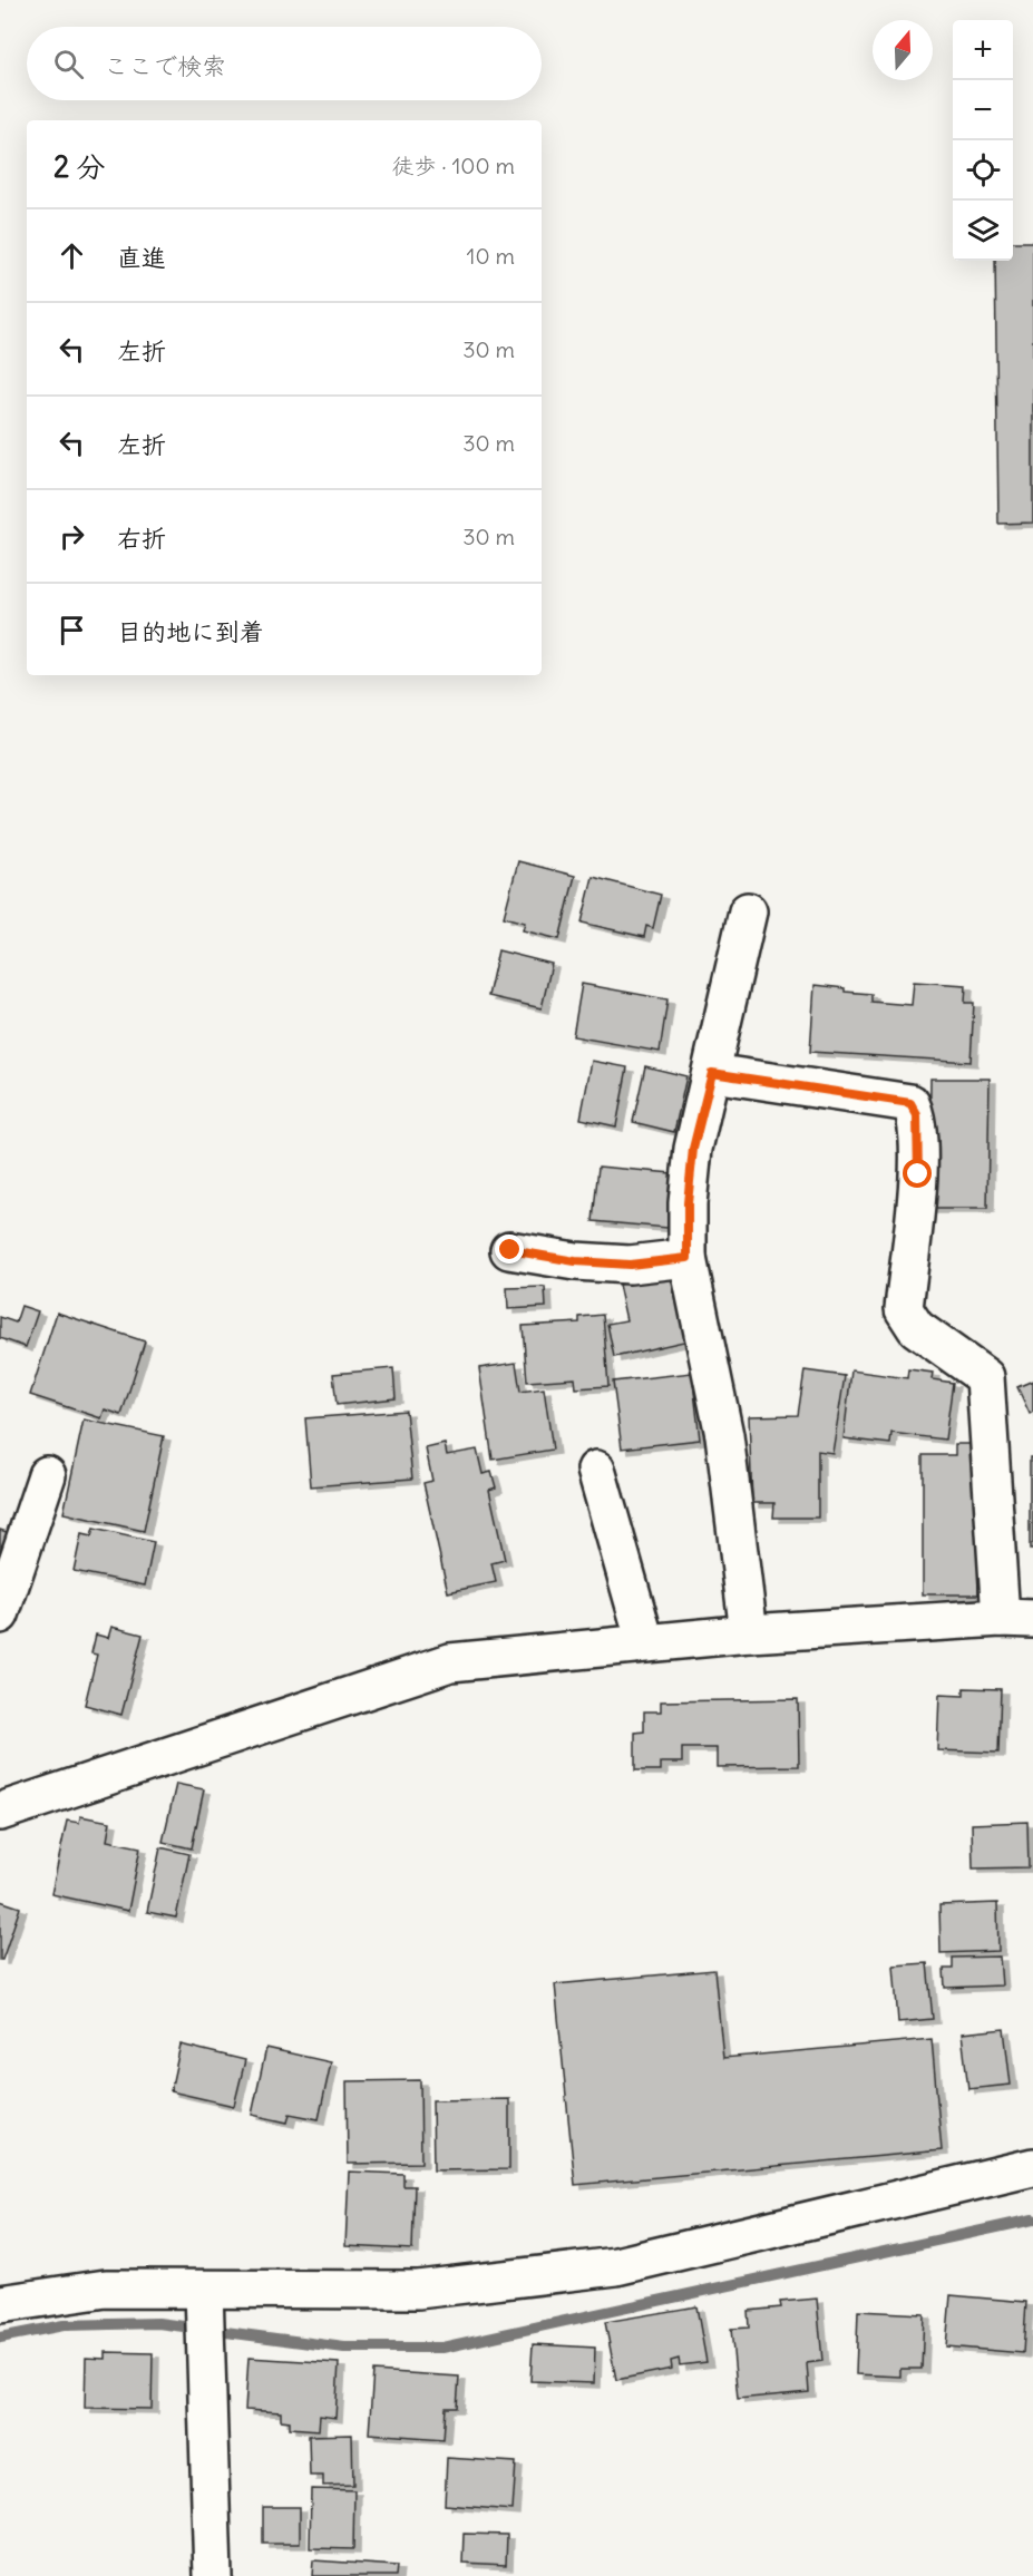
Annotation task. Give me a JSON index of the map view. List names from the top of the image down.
{
  "north": "top",
  "page": {
    "map_buttons": ["+", "−"],
    "search": "ここで検索",
    "heading": ["2 分", "徒歩 · 100 m"],
    "list": [
      ["直進", "10 m"],
      ["左折", "30 m"],
      ["左折", "30 m"],
      ["右折", "30 m"],
      "目的地に到着"
    ]
  }
}
